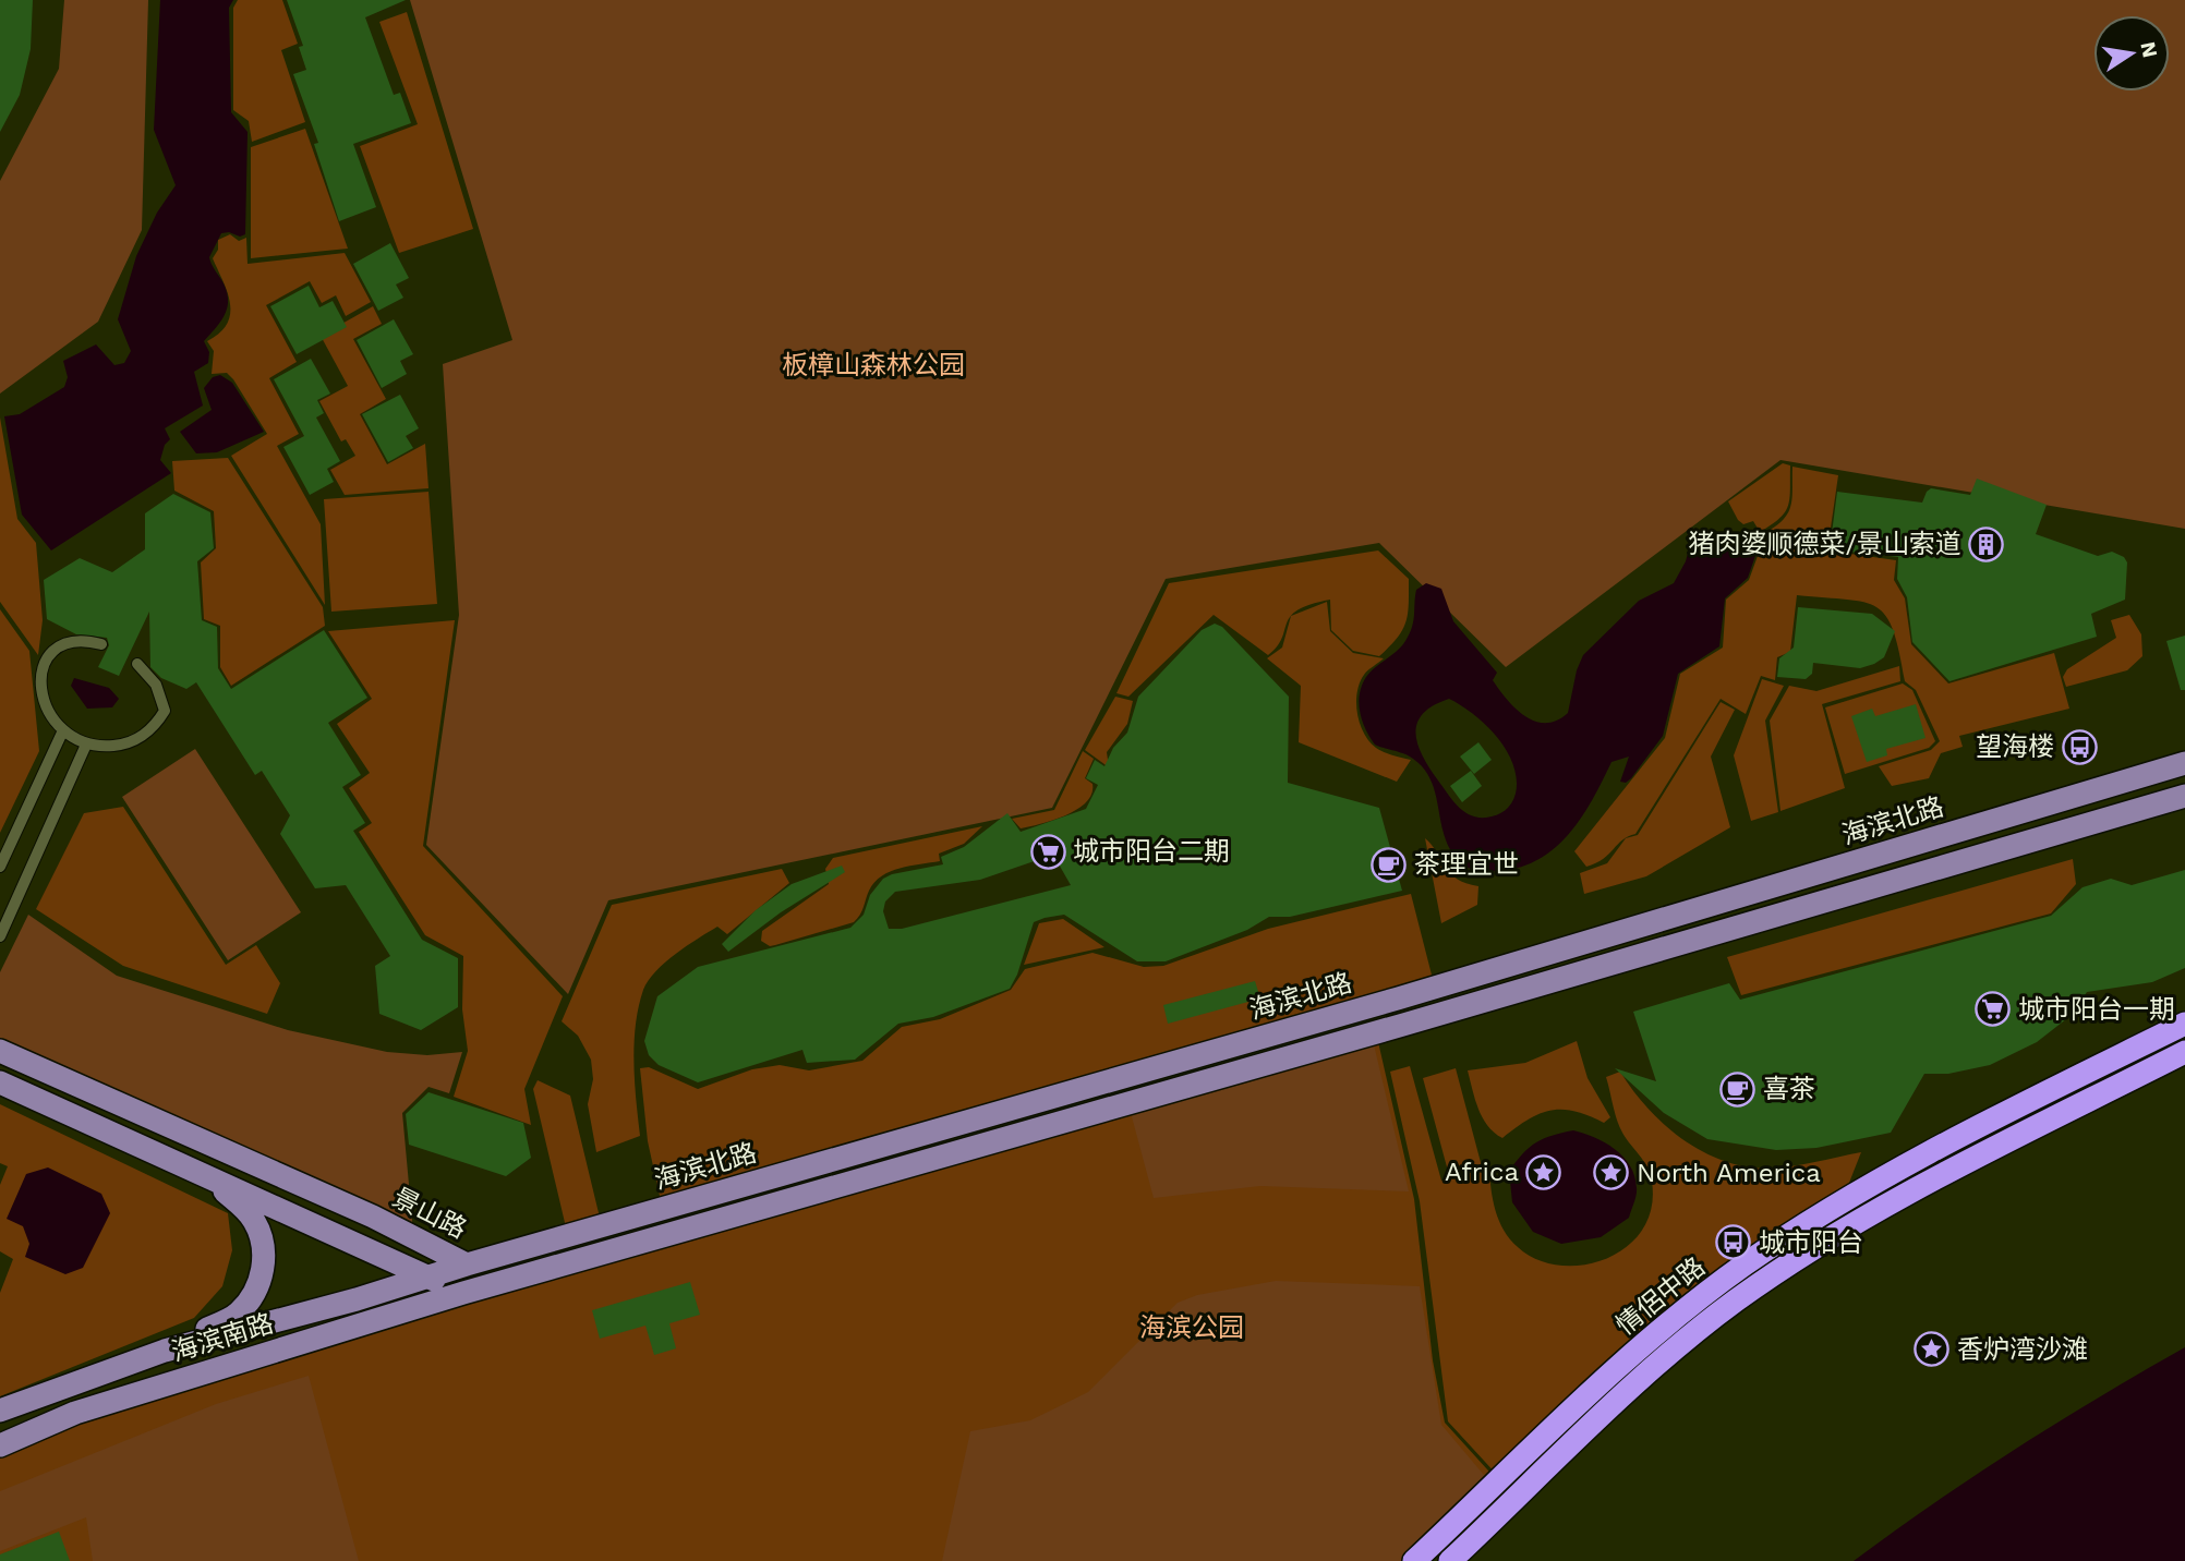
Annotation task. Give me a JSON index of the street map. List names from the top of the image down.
{
  "streets": {
    "highway": ["情侶中路"],
    "main road": ["海滨北路", "景山路", "海滨南路"]
  },
  "crossings": [
    ["海滨北路", "景山路"],
    ["海滨北路", "海滨南路"],
    ["景山路", "海滨南路"]
  ],
  "parks": ["板樟山森林公园", "海滨公园"],
  "places": {
    "building": ["猪肉婆顺德菜/景山索道"],
    "bus stop": ["望海楼", "城市阳台"],
    "supermarket": ["城市阳台二期", "城市阳台一期"],
    "cafe": ["茶理宜世", "喜茶"],
    "place": ["Africa", "North America", "香炉湾沙滩"]
  },
  "north": "right"
}
